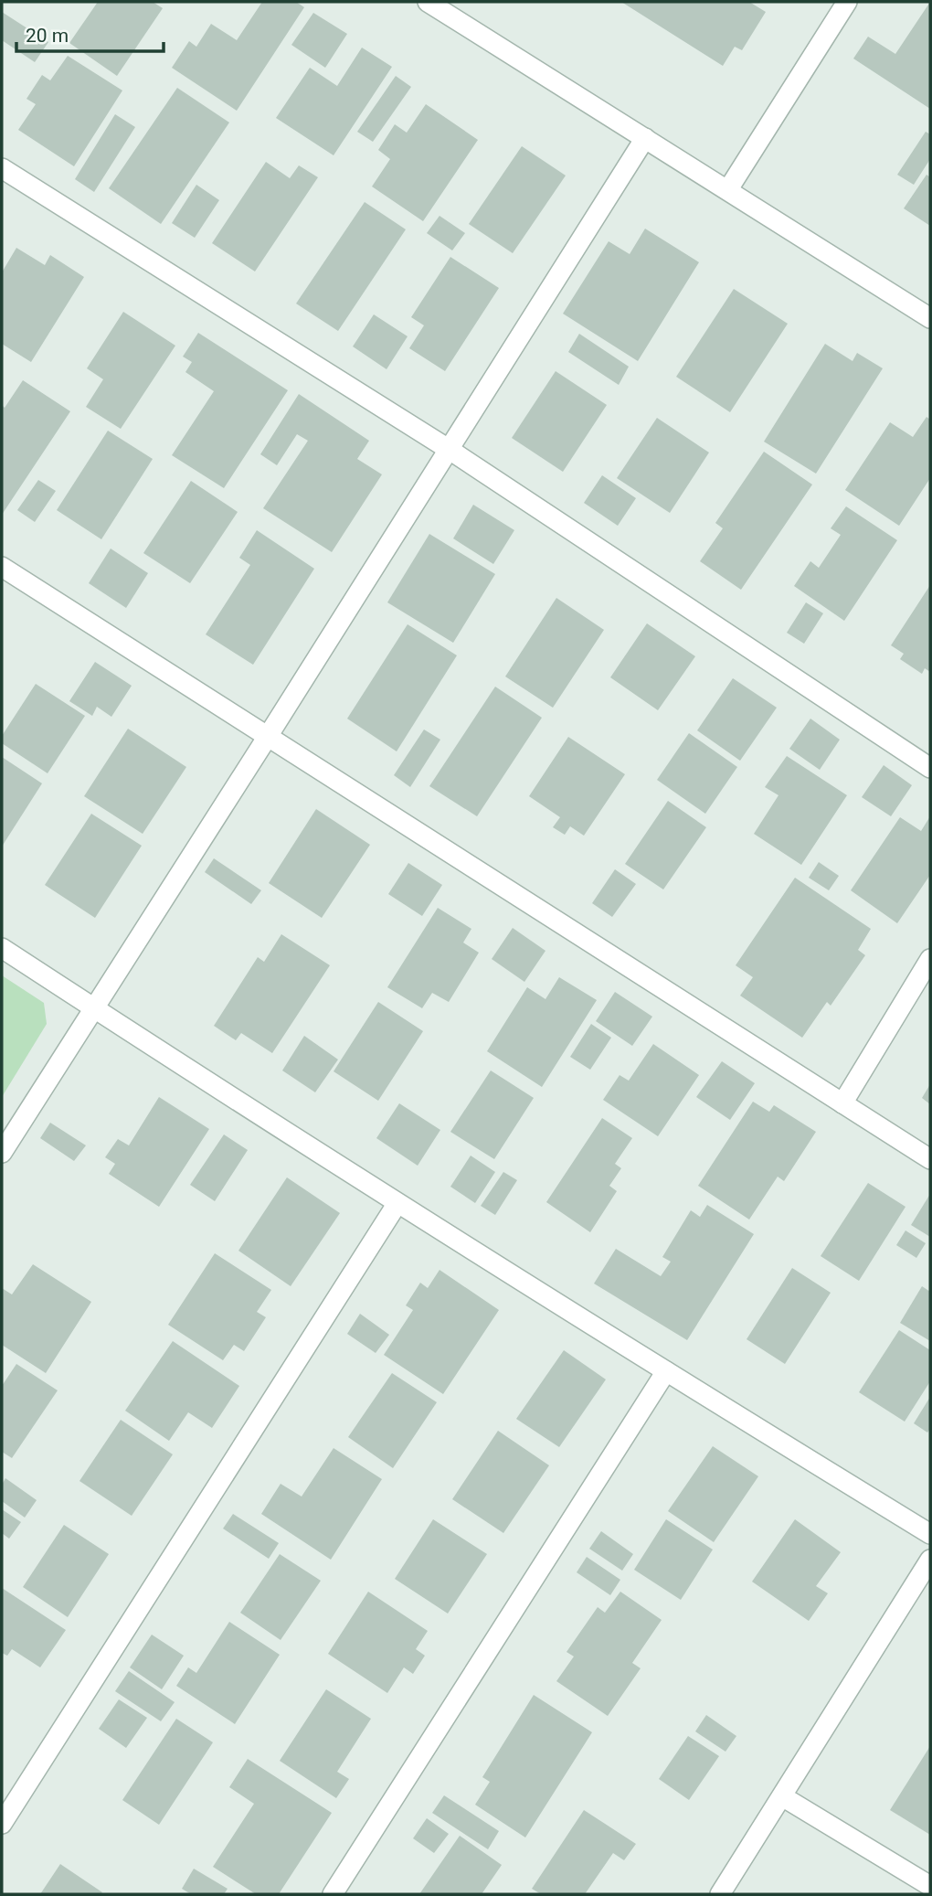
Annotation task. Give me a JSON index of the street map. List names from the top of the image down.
{
  "scale_bar": "20 m"
}
